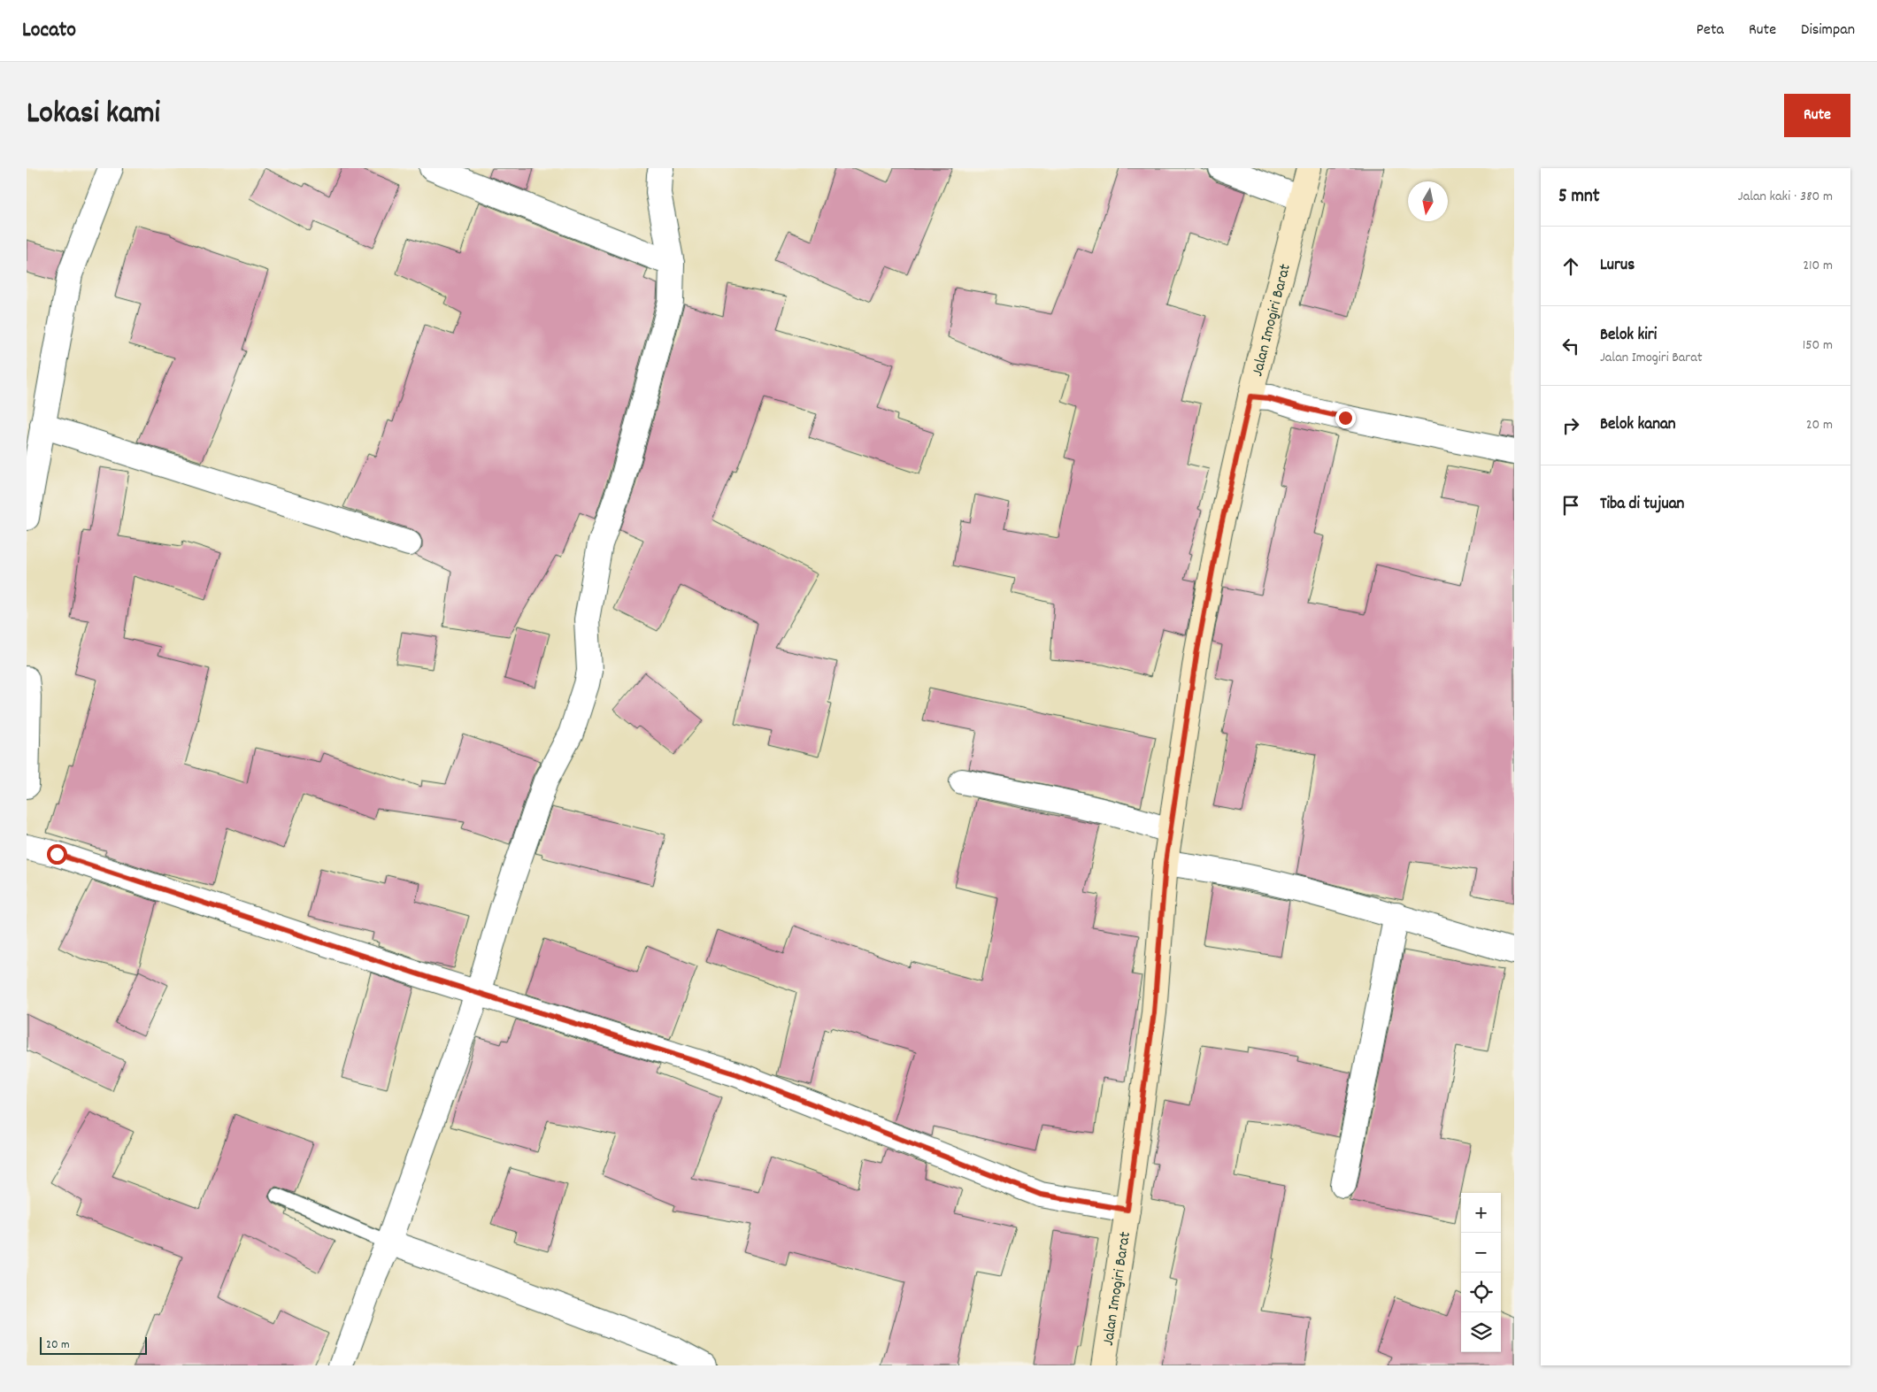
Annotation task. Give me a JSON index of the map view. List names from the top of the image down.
{
  "streets": {
    "main road": ["Jalan Imogiri Barat"]
  },
  "scale_bar": "20 m",
  "north": "bottom",
  "page": {
    "header": "Locato",
    "nav": ["Peta", "Rute", "Disimpan"],
    "title": "Lokasi kami",
    "buttons": "Rute",
    "heading": ["5 mnt", "Jalan kaki · 380 m"],
    "list": [
      ["Lurus", "210 m"],
      ["Belok kiri", "Jalan Imogiri Barat", "150 m"],
      ["Belok kanan", "20 m"],
      "Tiba di tujuan"
    ],
    "map_buttons": ["+", "−"],
    "scale": "20 m"
  }
}
